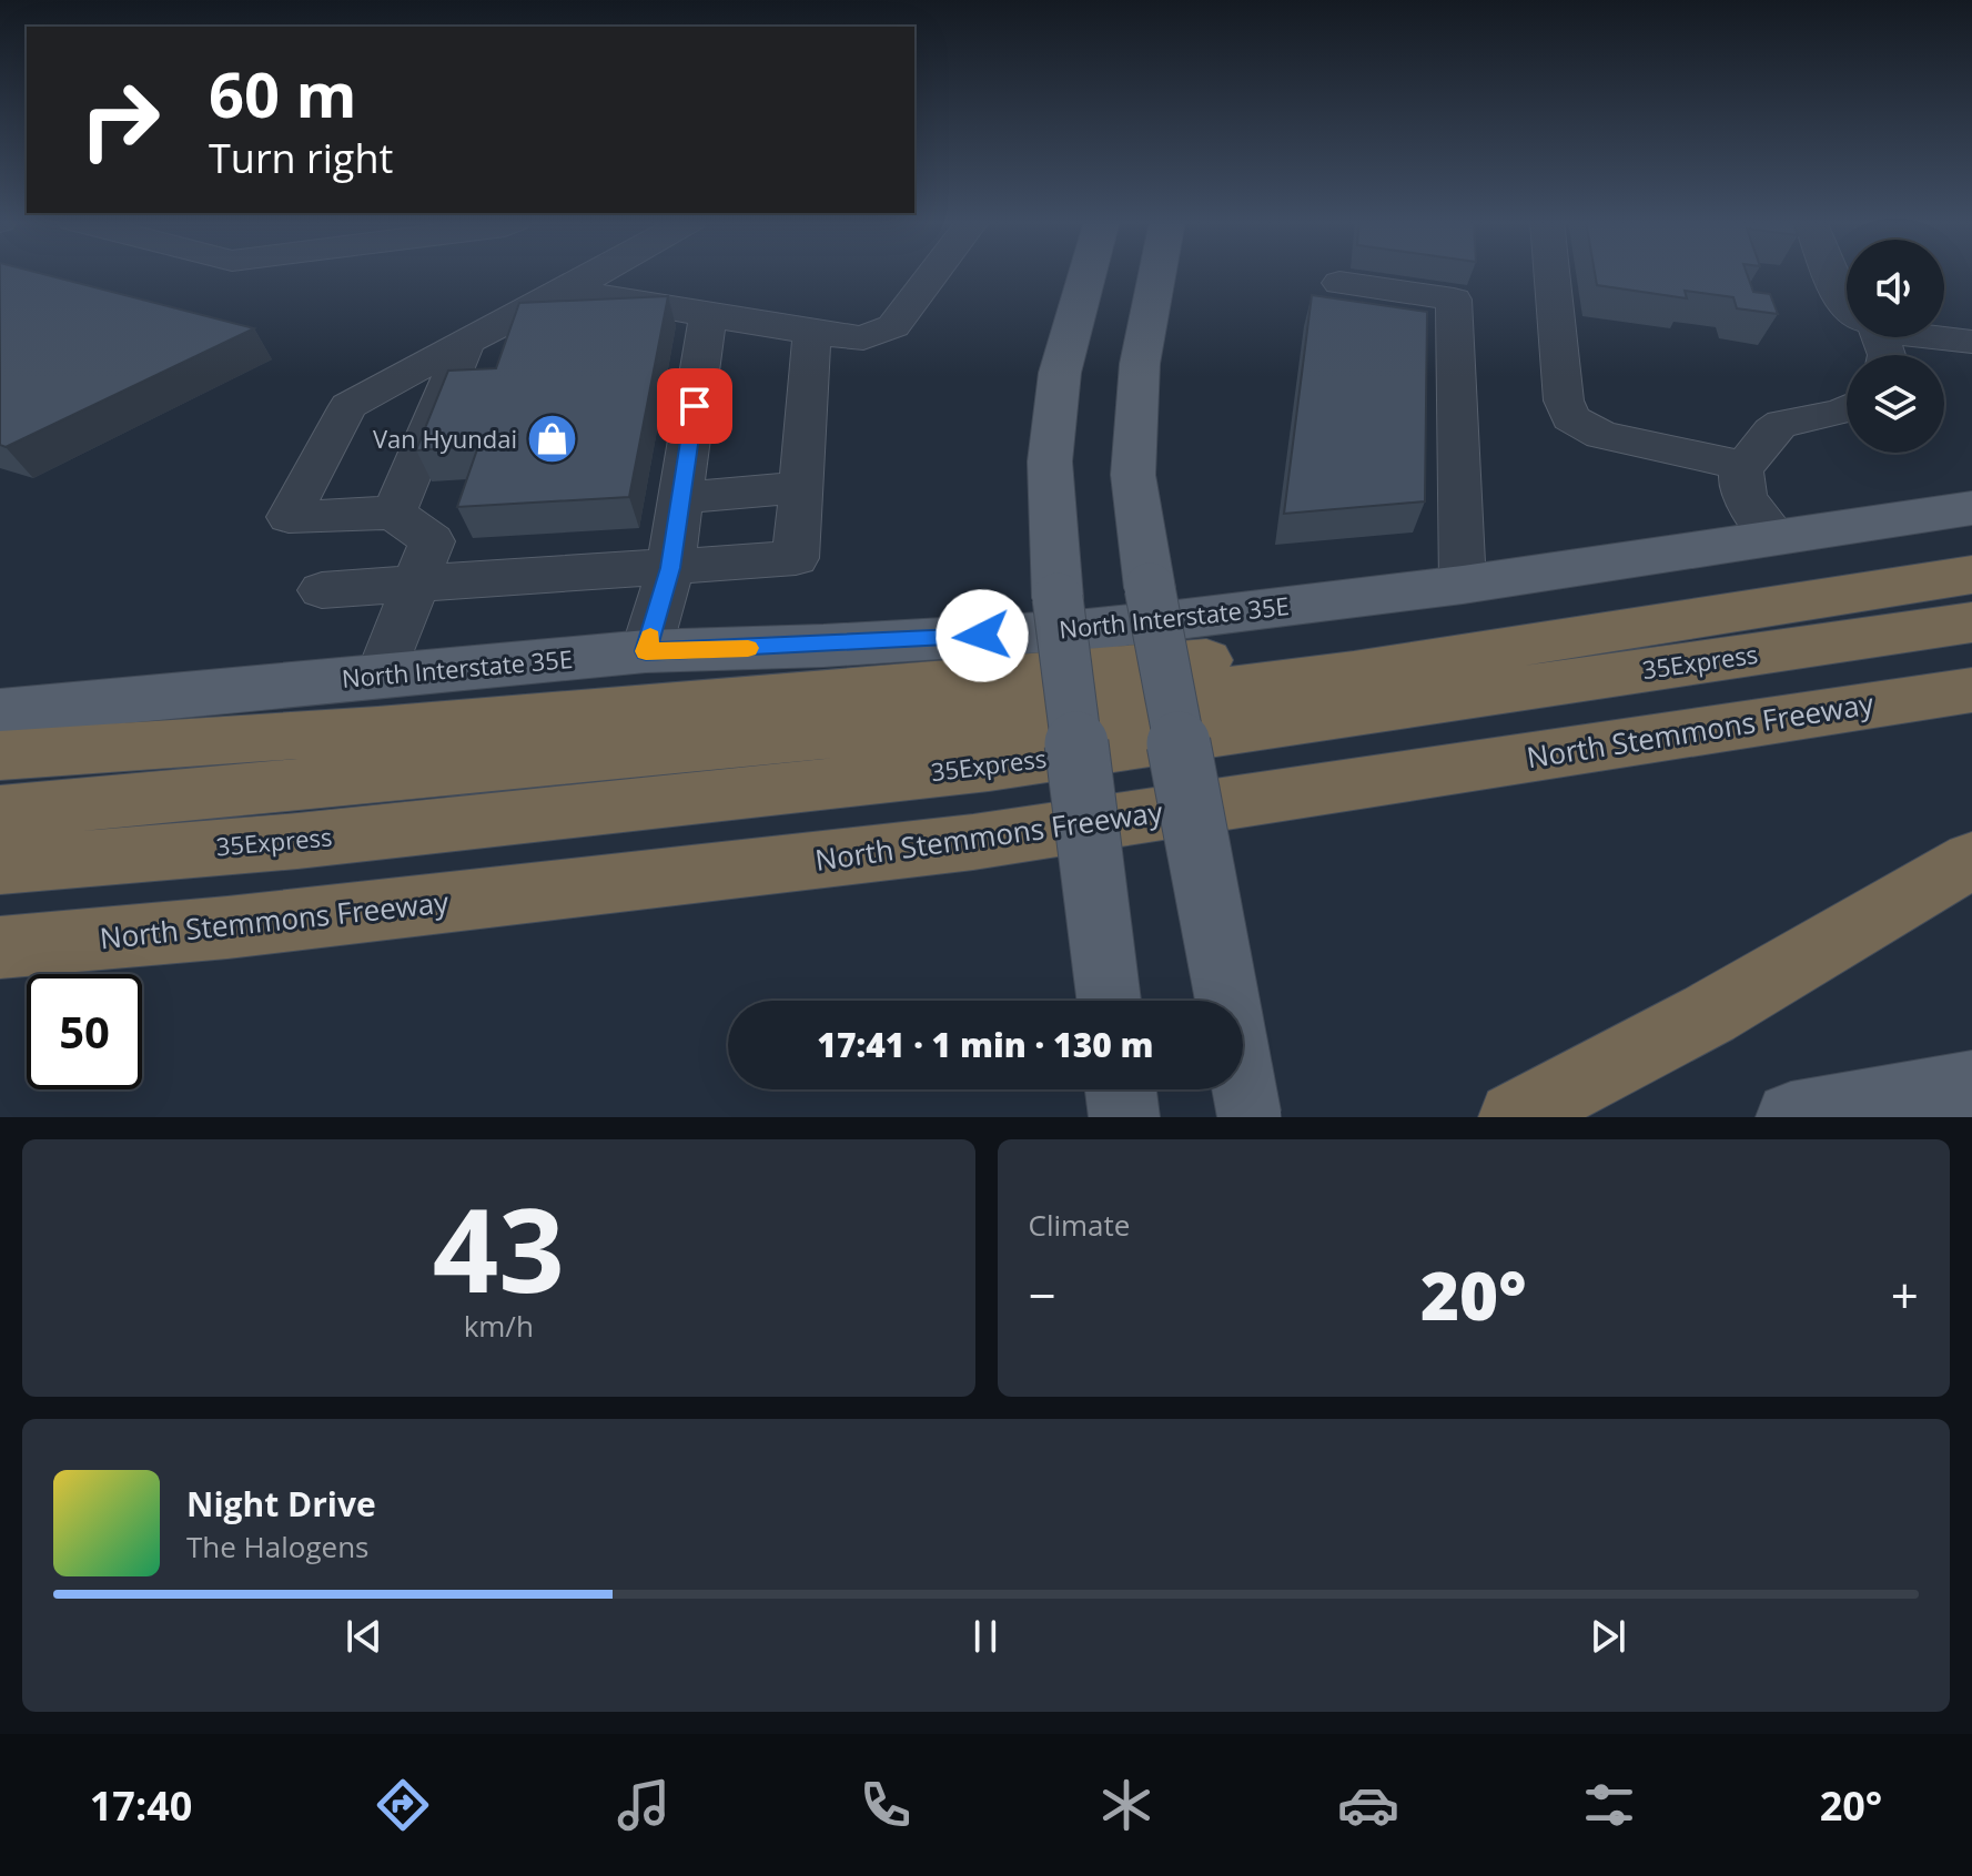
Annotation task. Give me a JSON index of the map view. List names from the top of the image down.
{
  "streets": {
    "highway": ["35Express", "North Stemmons Freeway"],
    "main road": ["North Interstate 35E"]
  },
  "places": {
    "shop": ["Van Hyundai"]
  },
  "page": {
    "turn": ["60 m", "Turn right"],
    "limit": "50",
    "trip": "17:41 · 1 min · 130 m",
    "tile": [
      ["43", "km/h"],
      "Climate"
    ],
    "heat": ["−", "20°", "+"],
    "song": ["Night Drive", "The Halogens"],
    "tabs": ["17:40", "20°"]
  }
}
